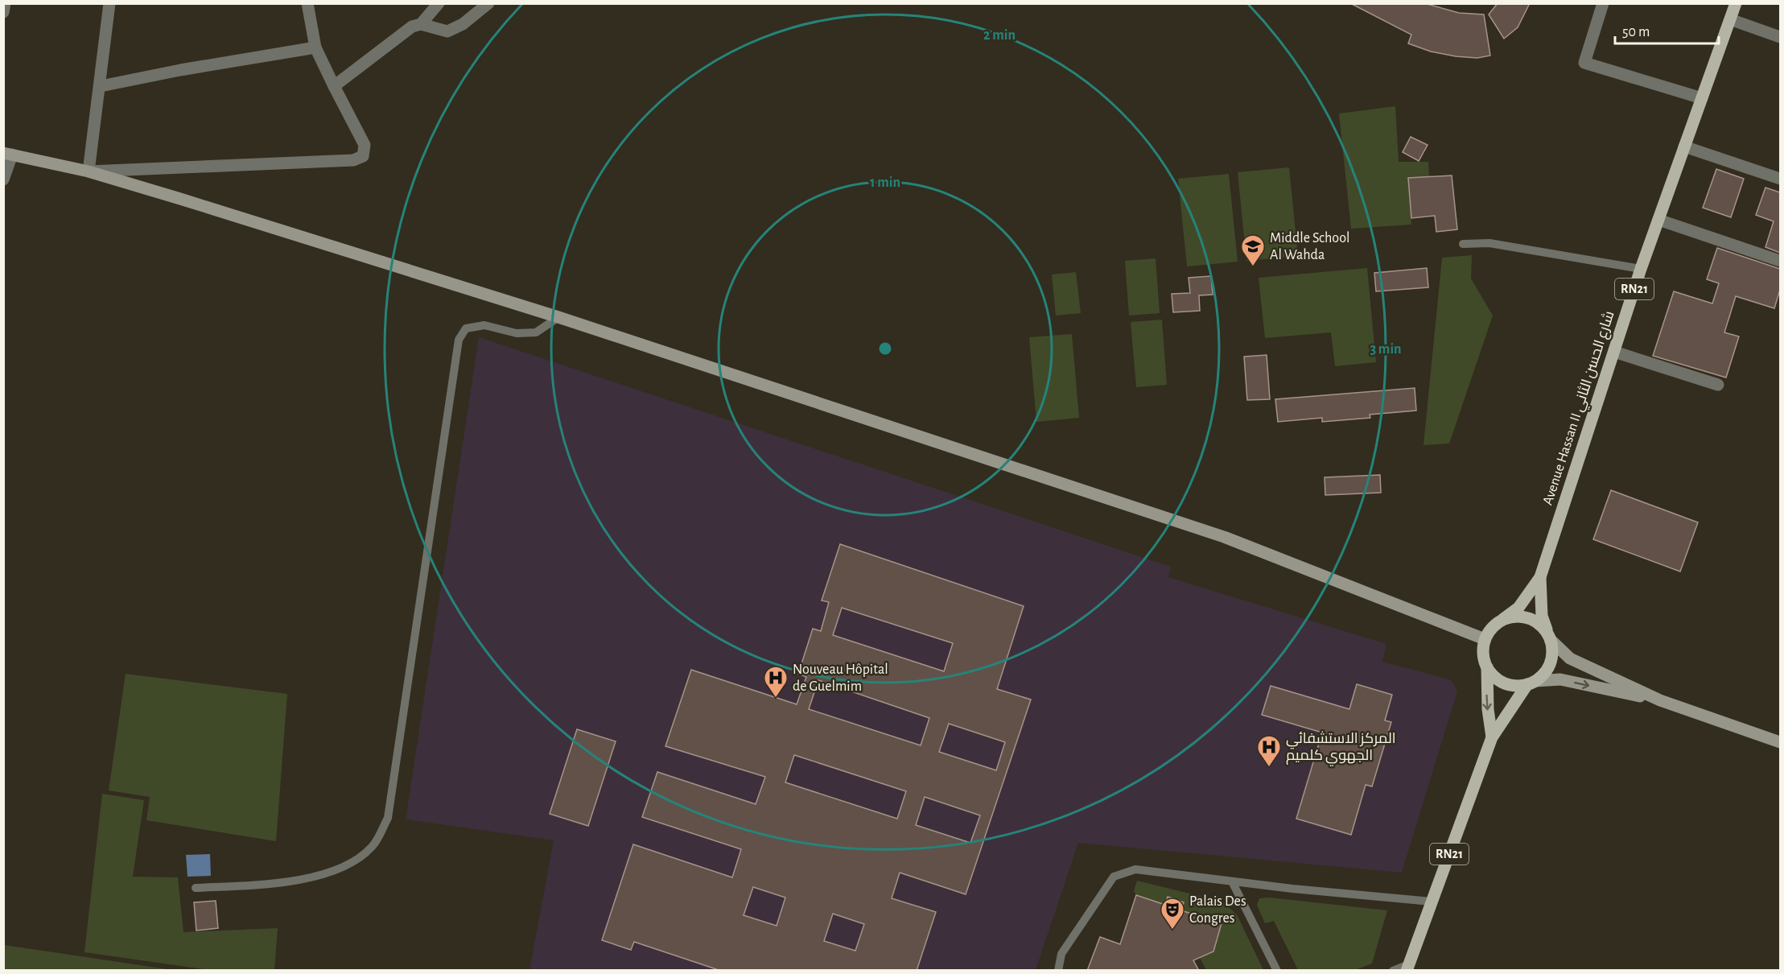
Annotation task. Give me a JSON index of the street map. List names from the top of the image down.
{
  "streets": {
    "main road": ["RN21", "Avenue Hassan II شارع الحسن الثاني"]
  },
  "crossings": [
    ["RN21", "Avenue Hassan II شارع الحسن الثاني"]
  ],
  "places": {
    "school or university": ["Middle School Al Wahda"],
    "hospital": ["Nouveau Hôpital de Guelmim", "المركز الاستشفائي الجهوي كلميم"],
    "theatre": ["Palais Des Congres"]
  },
  "scale_bar": "50 m",
  "rings": ["2 min", "1 min", "3 min"]
}
